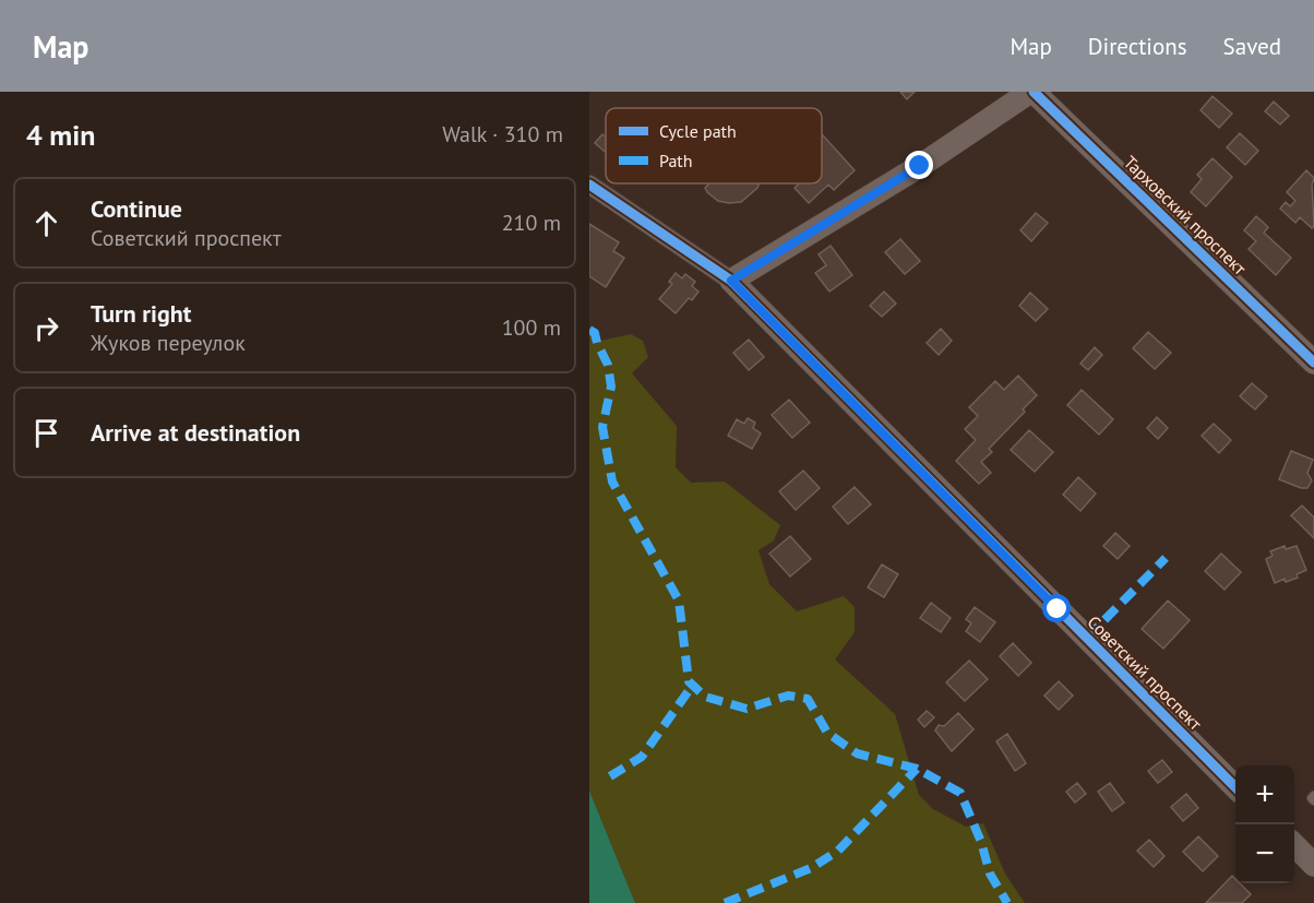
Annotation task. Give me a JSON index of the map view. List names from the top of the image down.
{
  "streets": {
    "street": ["Тарховский проспект", "Советский проспект"]
  },
  "legend": ["Cycle path", "Path"],
  "page": {
    "header": "Map",
    "nav": ["Map", "Directions", "Saved"],
    "heading": ["4 min", "Walk · 310 m"],
    "list": [
      ["Continue", "Советский проспект", "210 m"],
      ["Turn right", "Жуков переулок", "100 m"],
      "Arrive at destination"
    ],
    "map_buttons": ["+", "−"]
  }
}
